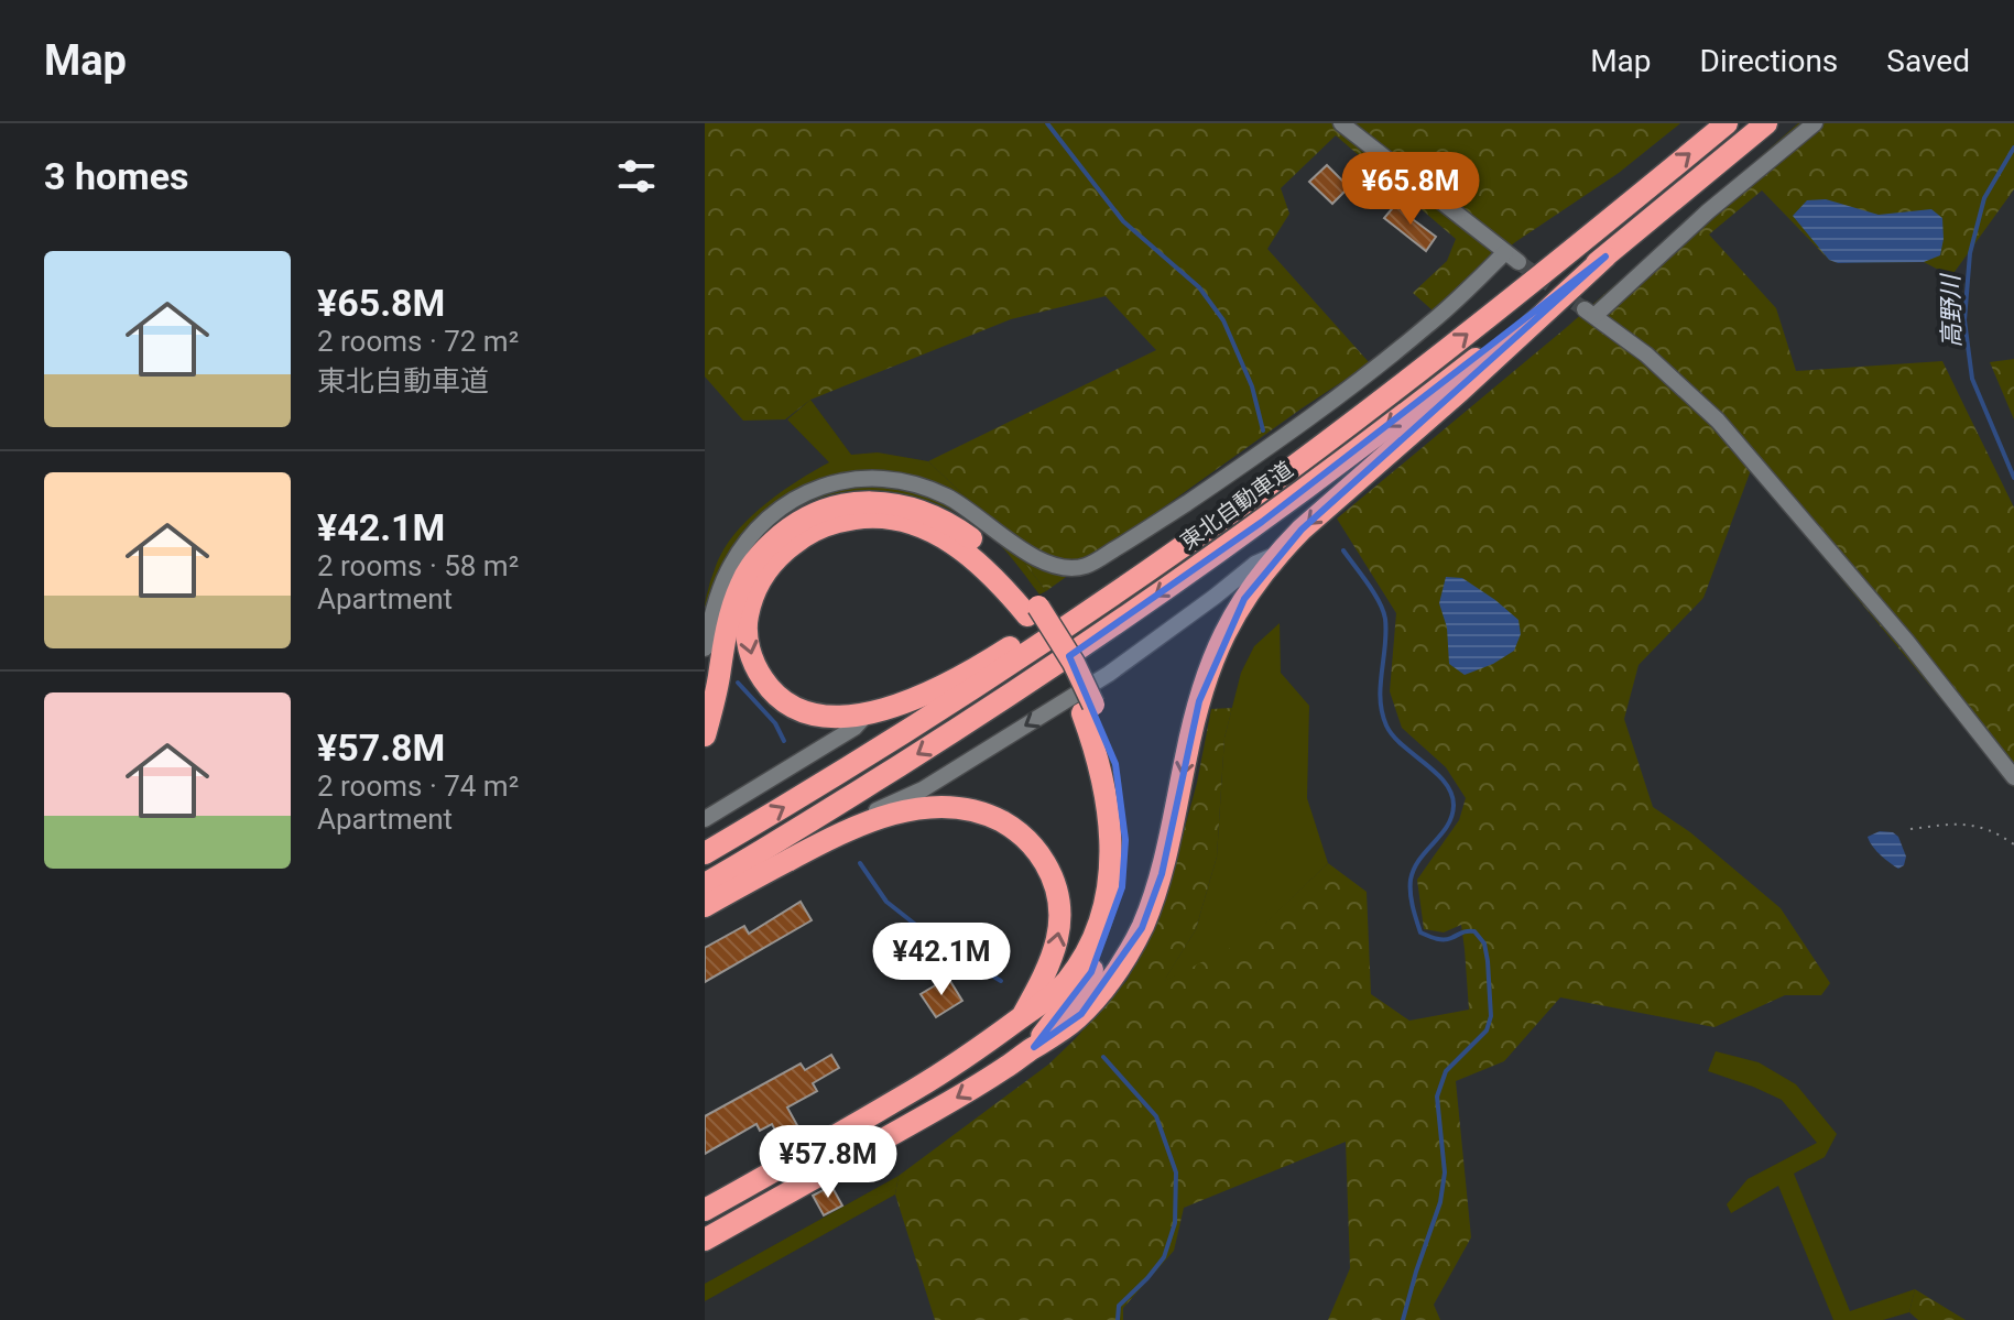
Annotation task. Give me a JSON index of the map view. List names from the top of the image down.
{
  "streets": {
    "highway": ["東北自動車道"]
  },
  "water": ["高野川"],
  "page": {
    "header": "Map",
    "nav": ["Map", "Directions", "Saved"],
    "heading": "3 homes",
    "price": ["¥65.8M", "¥42.1M", "¥57.8M"],
    "list": [
      {
        "name": "¥65.8M",
        "note": "2 rooms · 72 m² · 東北自動車道"
      },
      {
        "name": "¥42.1M",
        "note": "2 rooms · 58 m² · Apartment"
      },
      {
        "name": "¥57.8M",
        "note": "2 rooms · 74 m² · Apartment"
      }
    ]
  }
}
